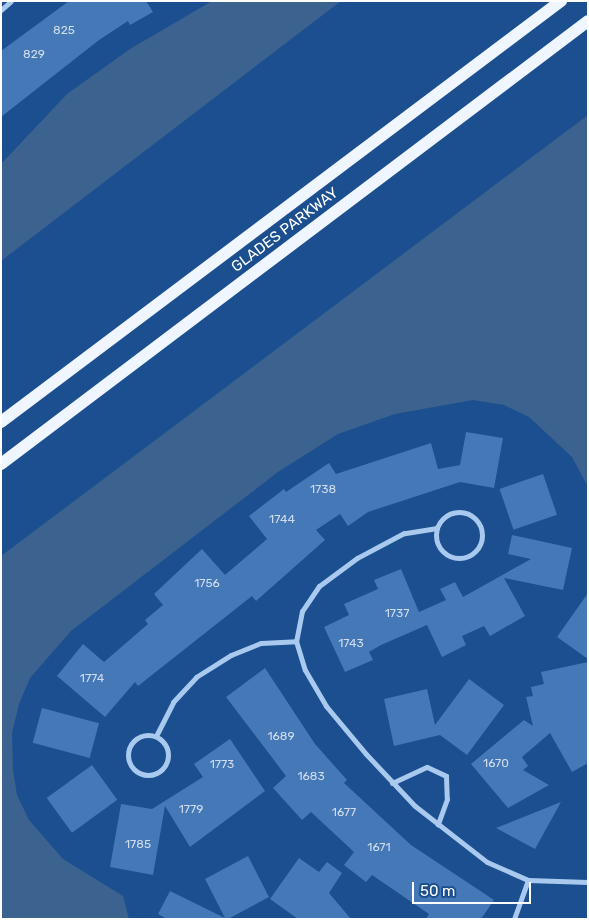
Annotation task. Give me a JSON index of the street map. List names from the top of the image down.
{
  "streets": {
    "main road": ["GLADES PARKWAY"]
  },
  "house_numbers": [
    "825",
    "829",
    "1738",
    "1744",
    "1756",
    "1737",
    "1743",
    "1774",
    "1689",
    "1670",
    "1773",
    "1683",
    "1779",
    "1677",
    "1785",
    "1671"
  ],
  "scale_bar": "50 m"
}
